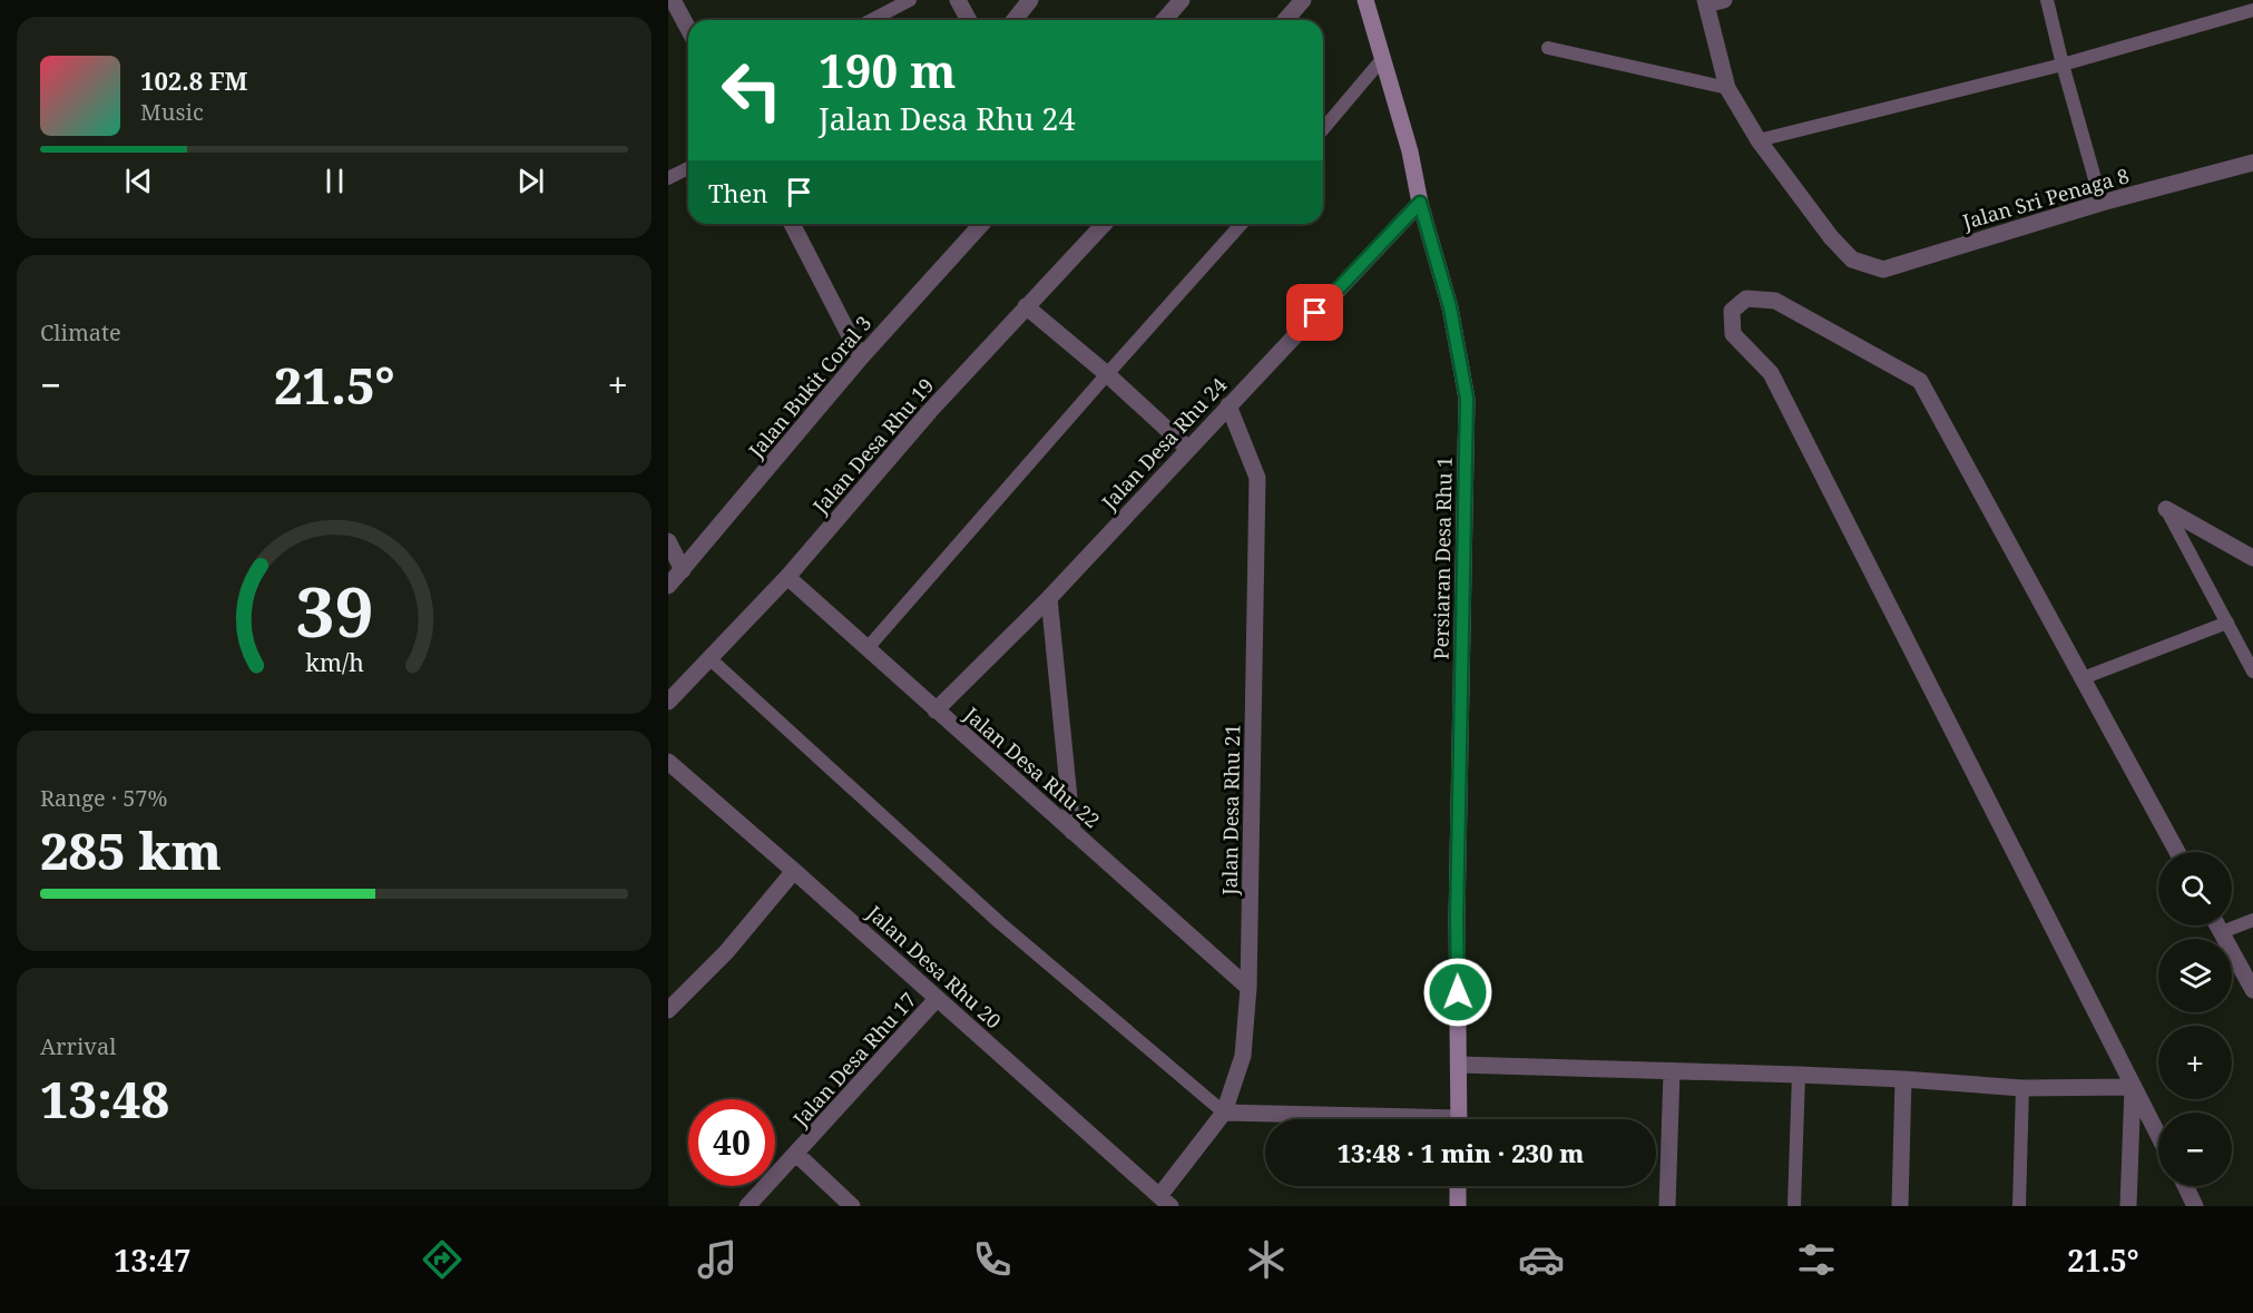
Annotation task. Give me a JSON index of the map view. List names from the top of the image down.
{
  "streets": {
    "street": [
      "Jalan Sri Penaga 8",
      "Jalan Bukit Coral 3",
      "Jalan Desa Rhu 24",
      "Jalan Desa Rhu 19",
      "Persiaran Desa Rhu 1",
      "Jalan Desa Rhu 22",
      "Jalan Desa Rhu 21",
      "Jalan Desa Rhu 20",
      "Jalan Desa Rhu 17"
    ]
  },
  "crossings": [
    ["Jalan Desa Rhu 24", "Persiaran Desa Rhu 1"],
    ["Jalan Desa Rhu 24", "Jalan Desa Rhu 22"],
    ["Jalan Desa Rhu 24", "Jalan Desa Rhu 21"],
    ["Jalan Desa Rhu 19", "Jalan Desa Rhu 22"],
    ["Jalan Desa Rhu 22", "Jalan Desa Rhu 21"],
    ["Jalan Desa Rhu 21", "Jalan Desa Rhu 20"],
    ["Jalan Desa Rhu 20", "Jalan Desa Rhu 17"]
  ],
  "page": {
    "turn": ["190 m", "Jalan Desa Rhu 24"],
    "song": ["102.8 FM", "Music"],
    "then": "Then",
    "tile": [
      "Climate",
      ["Range · 57%", "285 km"],
      ["Arrival", "13:48"]
    ],
    "heat": ["−", "21.5°", "+"],
    "map_buttons": ["+", "−"],
    "limit": "40",
    "trip": "13:48 · 1 min · 230 m",
    "tabs": ["13:47", "21.5°"],
    "gauge": ["39", "km/h"]
  }
}
